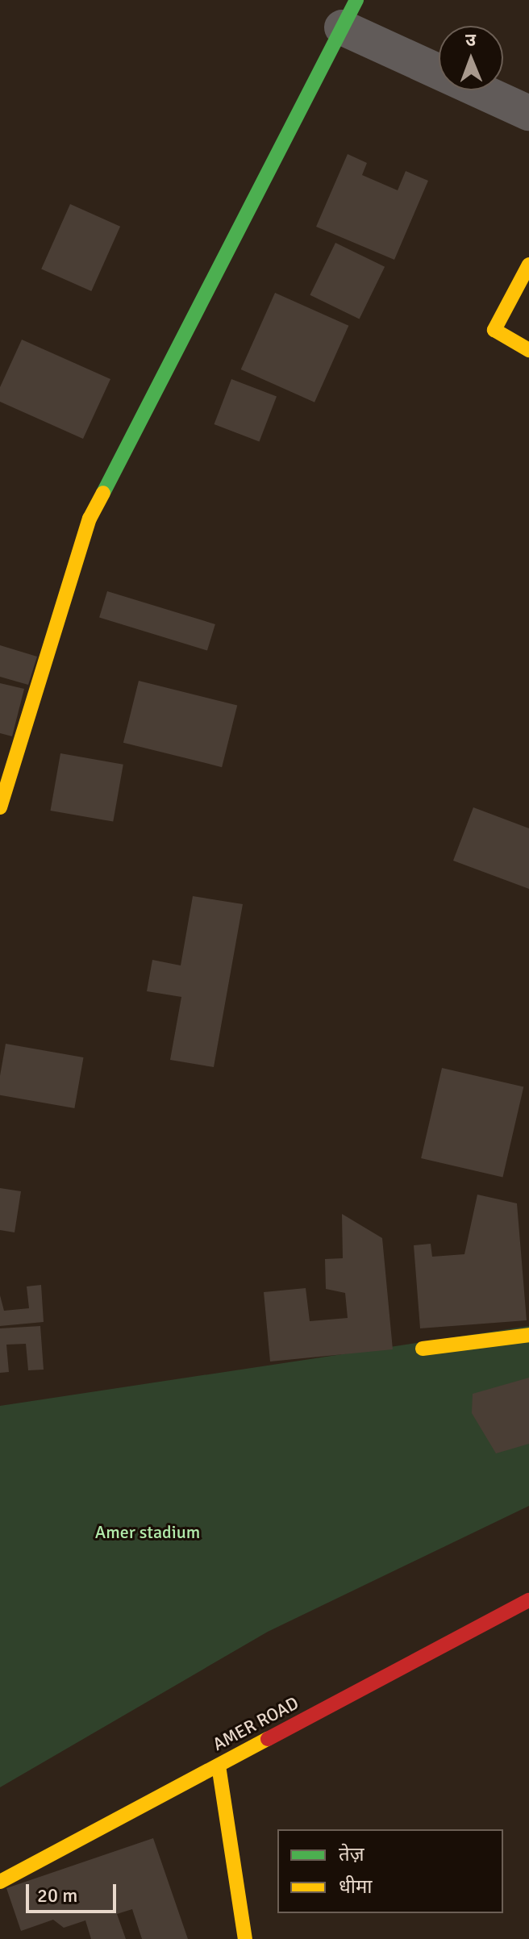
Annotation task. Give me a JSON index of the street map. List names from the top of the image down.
{
  "streets": {
    "street": ["AMER ROAD"]
  },
  "parks": ["Amer stadium"],
  "legend": ["तेज़", "धीमा"],
  "scale_bar": "20 m",
  "north": "top"
}
